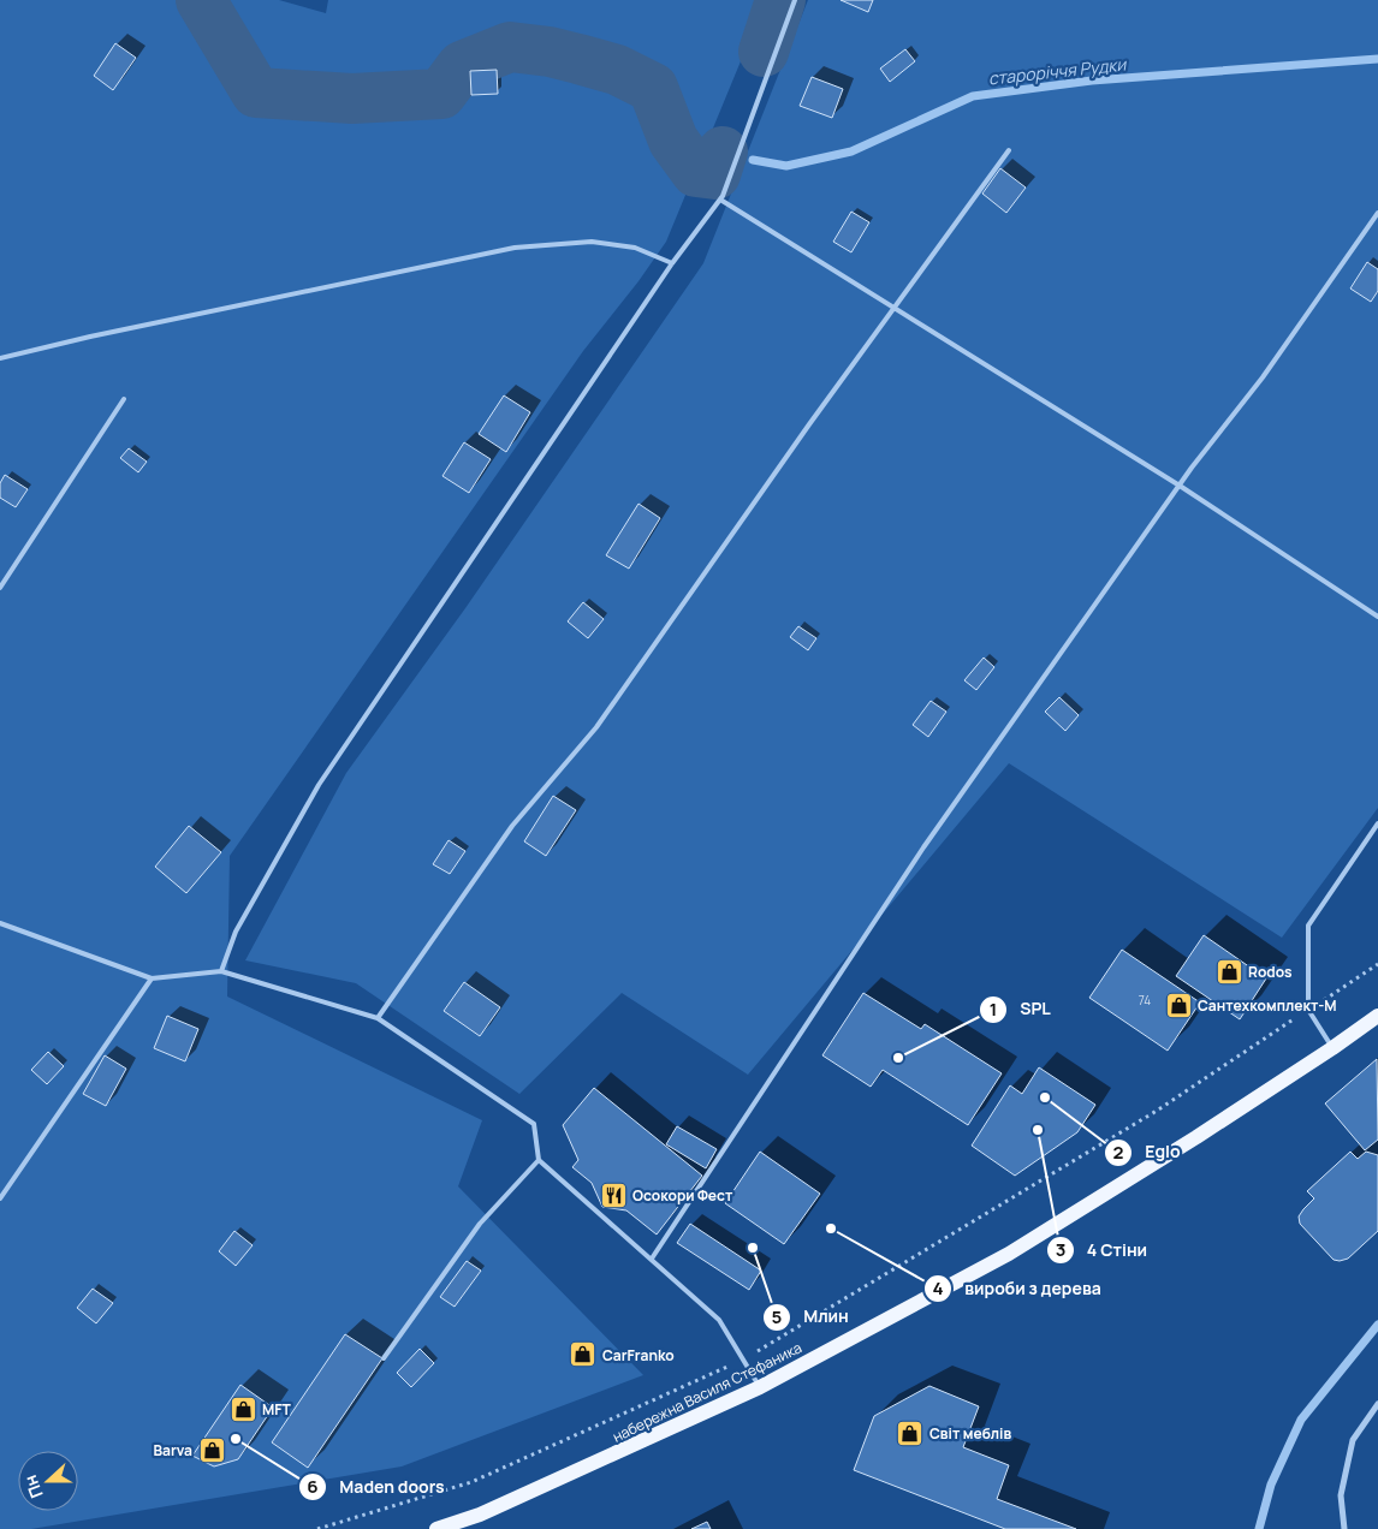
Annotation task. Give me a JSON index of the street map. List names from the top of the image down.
{
  "streets": {
    "main road": ["набережна Василя Стефаника"]
  },
  "water": ["староріччя Рудки"],
  "places": {
    "shop": [
      "Rodos",
      "Сантехкомплект-М",
      "CarFranko",
      "MFT",
      "Світ меблів",
      "Barva"
    ],
    "other": [
      "SPL",
      "Eglo",
      "4 Стіни",
      "вироби з дерева",
      "Млин",
      "Maden doors"
    ],
    "restaurant": ["Осокори Фест"]
  },
  "house_numbers": ["74"],
  "north": "left"
}
